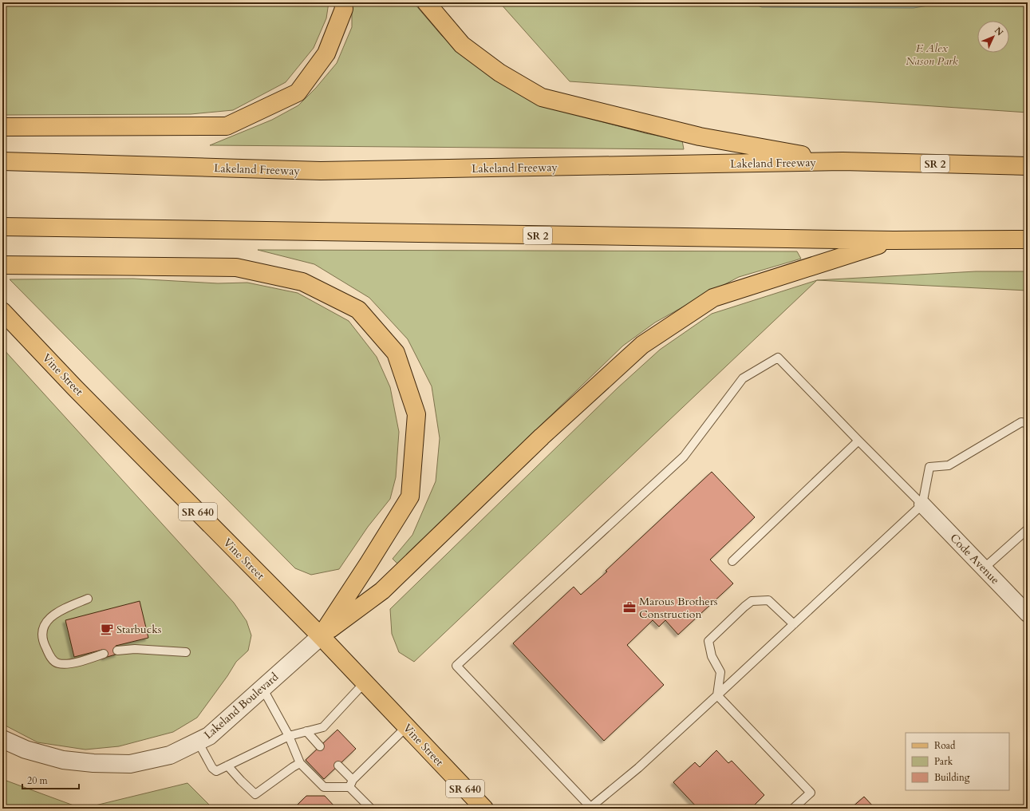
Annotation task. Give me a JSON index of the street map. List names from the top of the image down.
{
  "streets": {
    "main road": [
      "Lakeland Freeway",
      "SR 2",
      "Vine Street",
      "SR 640"
    ],
    "street": ["Code Avenue", "Lakeland Boulevard"]
  },
  "crossings": [
    ["Vine Street", "Lakeland Boulevard"]
  ],
  "parks": ["F. Alex Nason Park"],
  "places": {
    "office": ["Marous Brothers Construction"],
    "cafe": ["Starbucks"]
  },
  "legend": ["Road", "Park", "Building"],
  "scale_bar": "20 m",
  "north": "top right"
}
